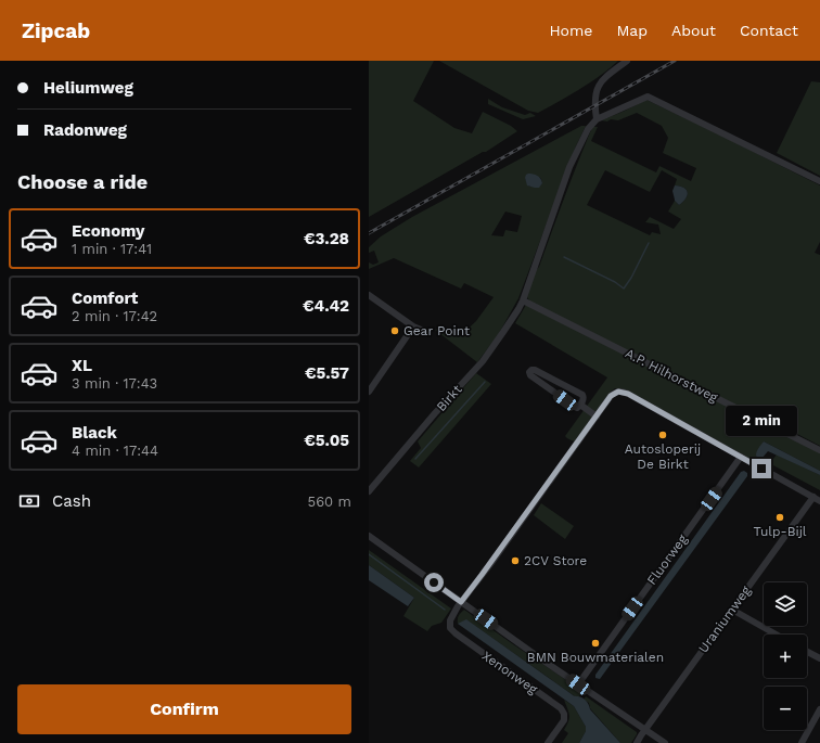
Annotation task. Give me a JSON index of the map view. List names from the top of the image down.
{
  "streets": {
    "street": [
      "A.P. Hilhorstweg",
      "Birkt",
      "Fluorweg",
      "Uraniumweg",
      "Xenonweg"
    ]
  },
  "crossings": [
    ["A.P. Hilhorstweg", "Birkt"]
  ],
  "places": [
    "Gear Point",
    "Autosloperij De Birkt",
    "Tulp-Bijl",
    "2CV Store",
    "BMN Bouwmaterialen"
  ],
  "page": {
    "header": "Zipcab",
    "nav": [
      "Home",
      "Map",
      "About",
      "Contact"
    ],
    "banner": ["Heliumweg", "Radonweg"],
    "heading": "Choose a ride",
    "list": [
      {
        "name": "Economy",
        "note": "1 min · 17:41",
        "value": "€3.28"
      },
      {
        "name": "Comfort",
        "note": "2 min · 17:42",
        "value": "€4.42"
      },
      {
        "name": "XL",
        "note": "3 min · 17:43",
        "value": "€5.57"
      },
      {
        "name": "Black",
        "note": "4 min · 17:44",
        "value": "€5.05"
      }
    ],
    "bubble": "2 min",
    "pay": ["Cash", "560 m"],
    "map_buttons": ["+", "−"],
    "buttons": "Confirm"
  }
}
